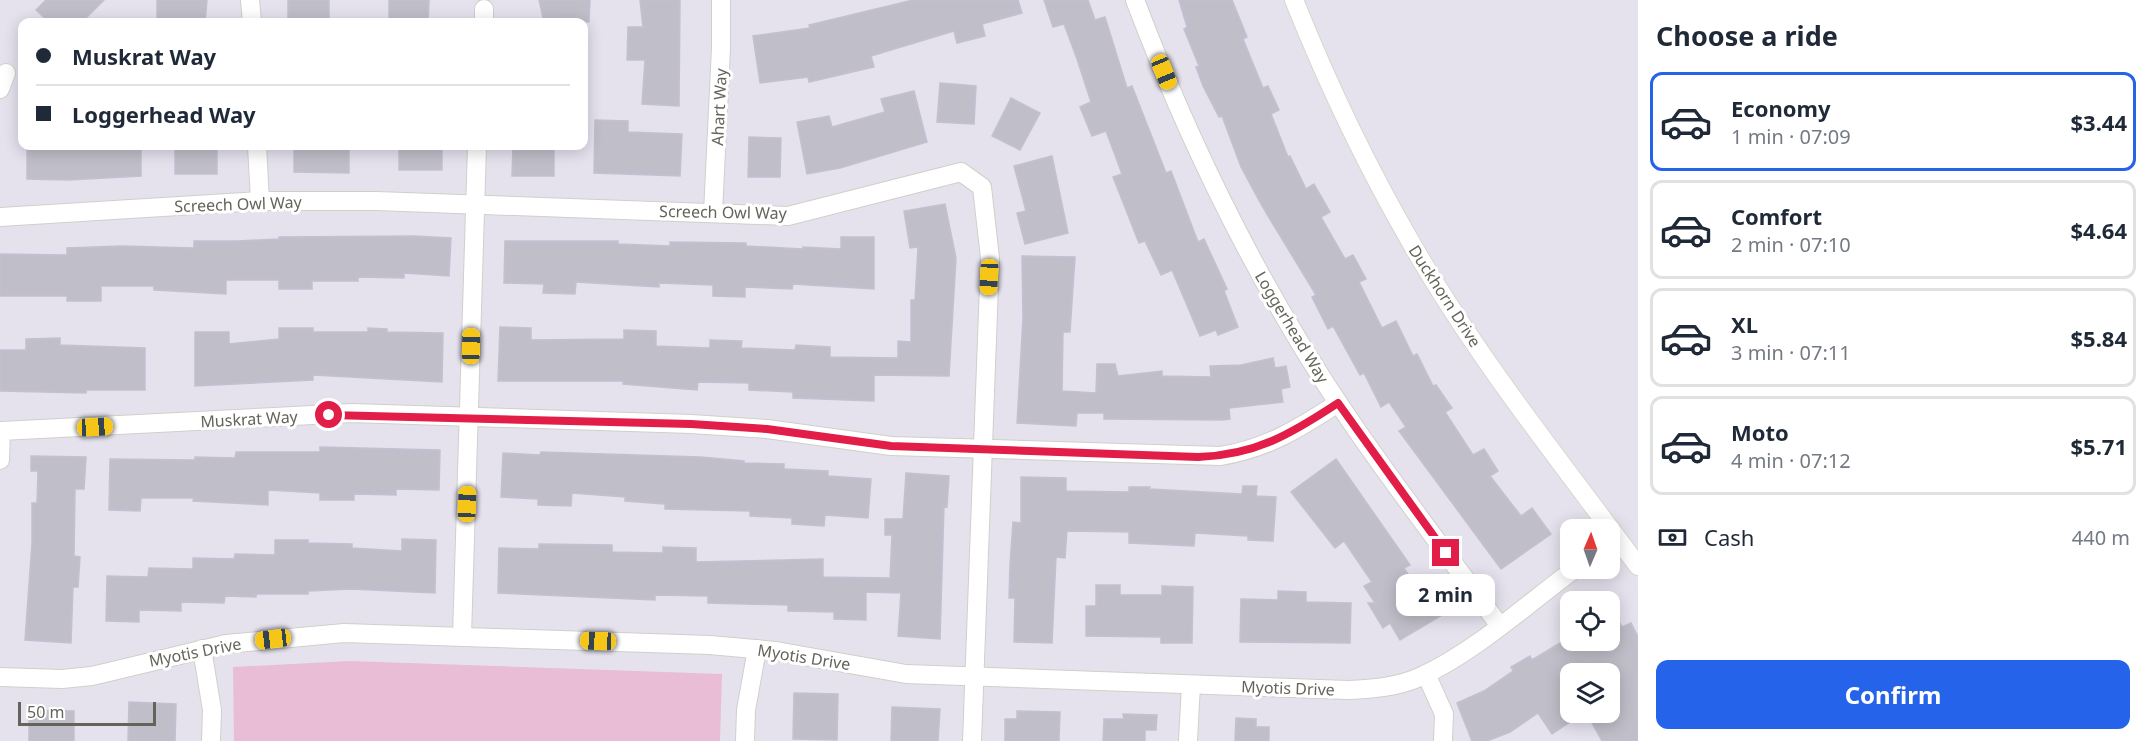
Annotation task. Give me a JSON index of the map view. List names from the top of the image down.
{
  "streets": {
    "street": [
      "Ahart Way",
      "Screech Owl Way",
      "Duckhorn Drive",
      "Loggerhead Way",
      "Muskrat Way",
      "Myotis Drive"
    ]
  },
  "crossings": [
    ["Ahart Way", "Screech Owl Way"],
    ["Screech Owl Way", "Muskrat Way"],
    ["Screech Owl Way", "Myotis Drive"],
    ["Loggerhead Way", "Muskrat Way"],
    ["Loggerhead Way", "Myotis Drive"]
  ],
  "scale_bar": "50 m",
  "north": "top",
  "page": {
    "heading": "Choose a ride",
    "banner": ["Muskrat Way", "Loggerhead Way"],
    "list": [
      {
        "name": "Economy",
        "note": "1 min · 07:09",
        "value": "$3.44"
      },
      {
        "name": "Comfort",
        "note": "2 min · 07:10",
        "value": "$4.64"
      },
      {
        "name": "XL",
        "note": "3 min · 07:11",
        "value": "$5.84"
      },
      {
        "name": "Moto",
        "note": "4 min · 07:12",
        "value": "$5.71"
      }
    ],
    "pay": ["Cash", "440 m"],
    "bubble": "2 min",
    "buttons": "Confirm",
    "scale": "50 m"
  }
}
